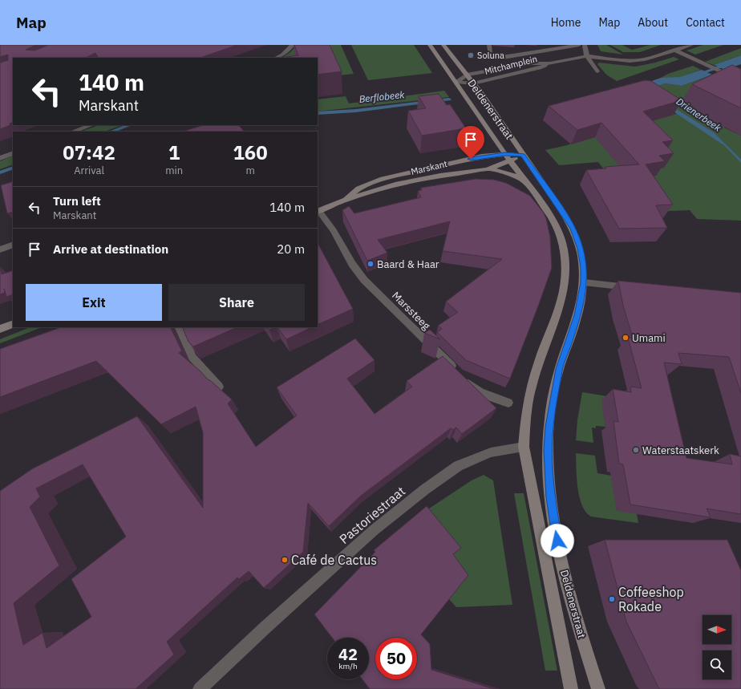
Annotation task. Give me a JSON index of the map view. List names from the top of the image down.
{
  "streets": {
    "main road": ["Deldenerstraat", "Marskant"],
    "street": ["Mitchamplein", "Marssteeg", "Pastoriestraat"]
  },
  "crossings": [
    ["Mitchamplein", "Deldenerstraat"],
    ["Deldenerstraat", "Marskant"],
    ["Deldenerstraat", "Pastoriestraat"],
    ["Marskant", "Marssteeg"]
  ],
  "water": ["Berflobeek", "Drienerbeek"],
  "places": [
    "Soluna",
    "Baard & Haar",
    "Umami",
    "Waterstaatskerk",
    "Café de Cactus",
    "Coffeeshop Rokade"
  ],
  "north": "right",
  "page": {
    "header": "Map",
    "nav": [
      "Home",
      "Map",
      "About",
      "Contact"
    ],
    "turn": ["140 m", "Marskant"],
    "eta": [
      "07:42",
      "Arrival",
      "1",
      "min",
      "160",
      "m"
    ],
    "list": [
      {
        "name": "Turn left",
        "note": "Marskant",
        "value": "140 m"
      },
      {
        "name": "Arrive at destination",
        "value": "20 m"
      }
    ],
    "buttons": ["Exit", "Share"],
    "speed": "42 km/h",
    "limit": "50"
  }
}
